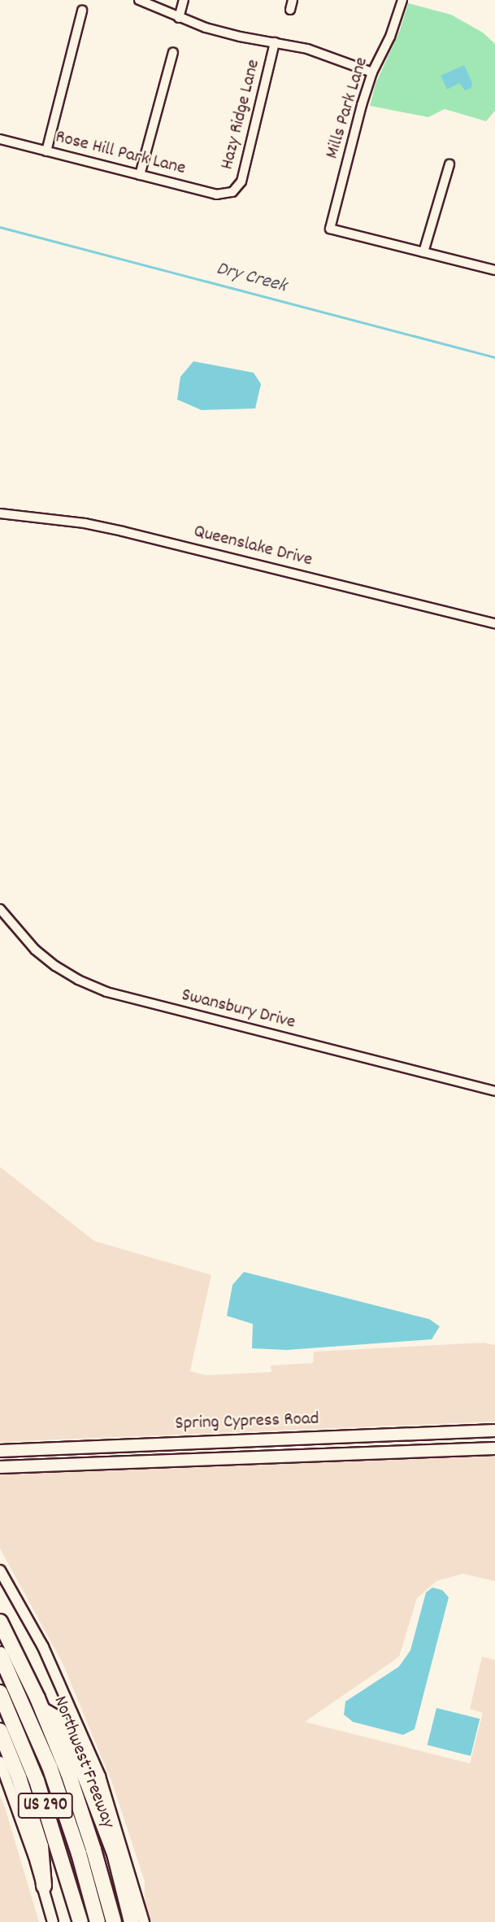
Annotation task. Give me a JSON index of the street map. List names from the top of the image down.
{
  "streets": {
    "highway": ["Northwest Freeway", "US 290"],
    "main road": ["Spring Cypress Road"],
    "street": [
      "Mills Park Lane",
      "Hazy Ridge Lane",
      "Rose Hill Park Lane",
      "Queenslake Drive",
      "Swansbury Drive"
    ]
  },
  "crossings": [
    ["Hazy Ridge Lane", "Rose Hill Park Lane"]
  ],
  "water": ["Dry Creek"]
}
